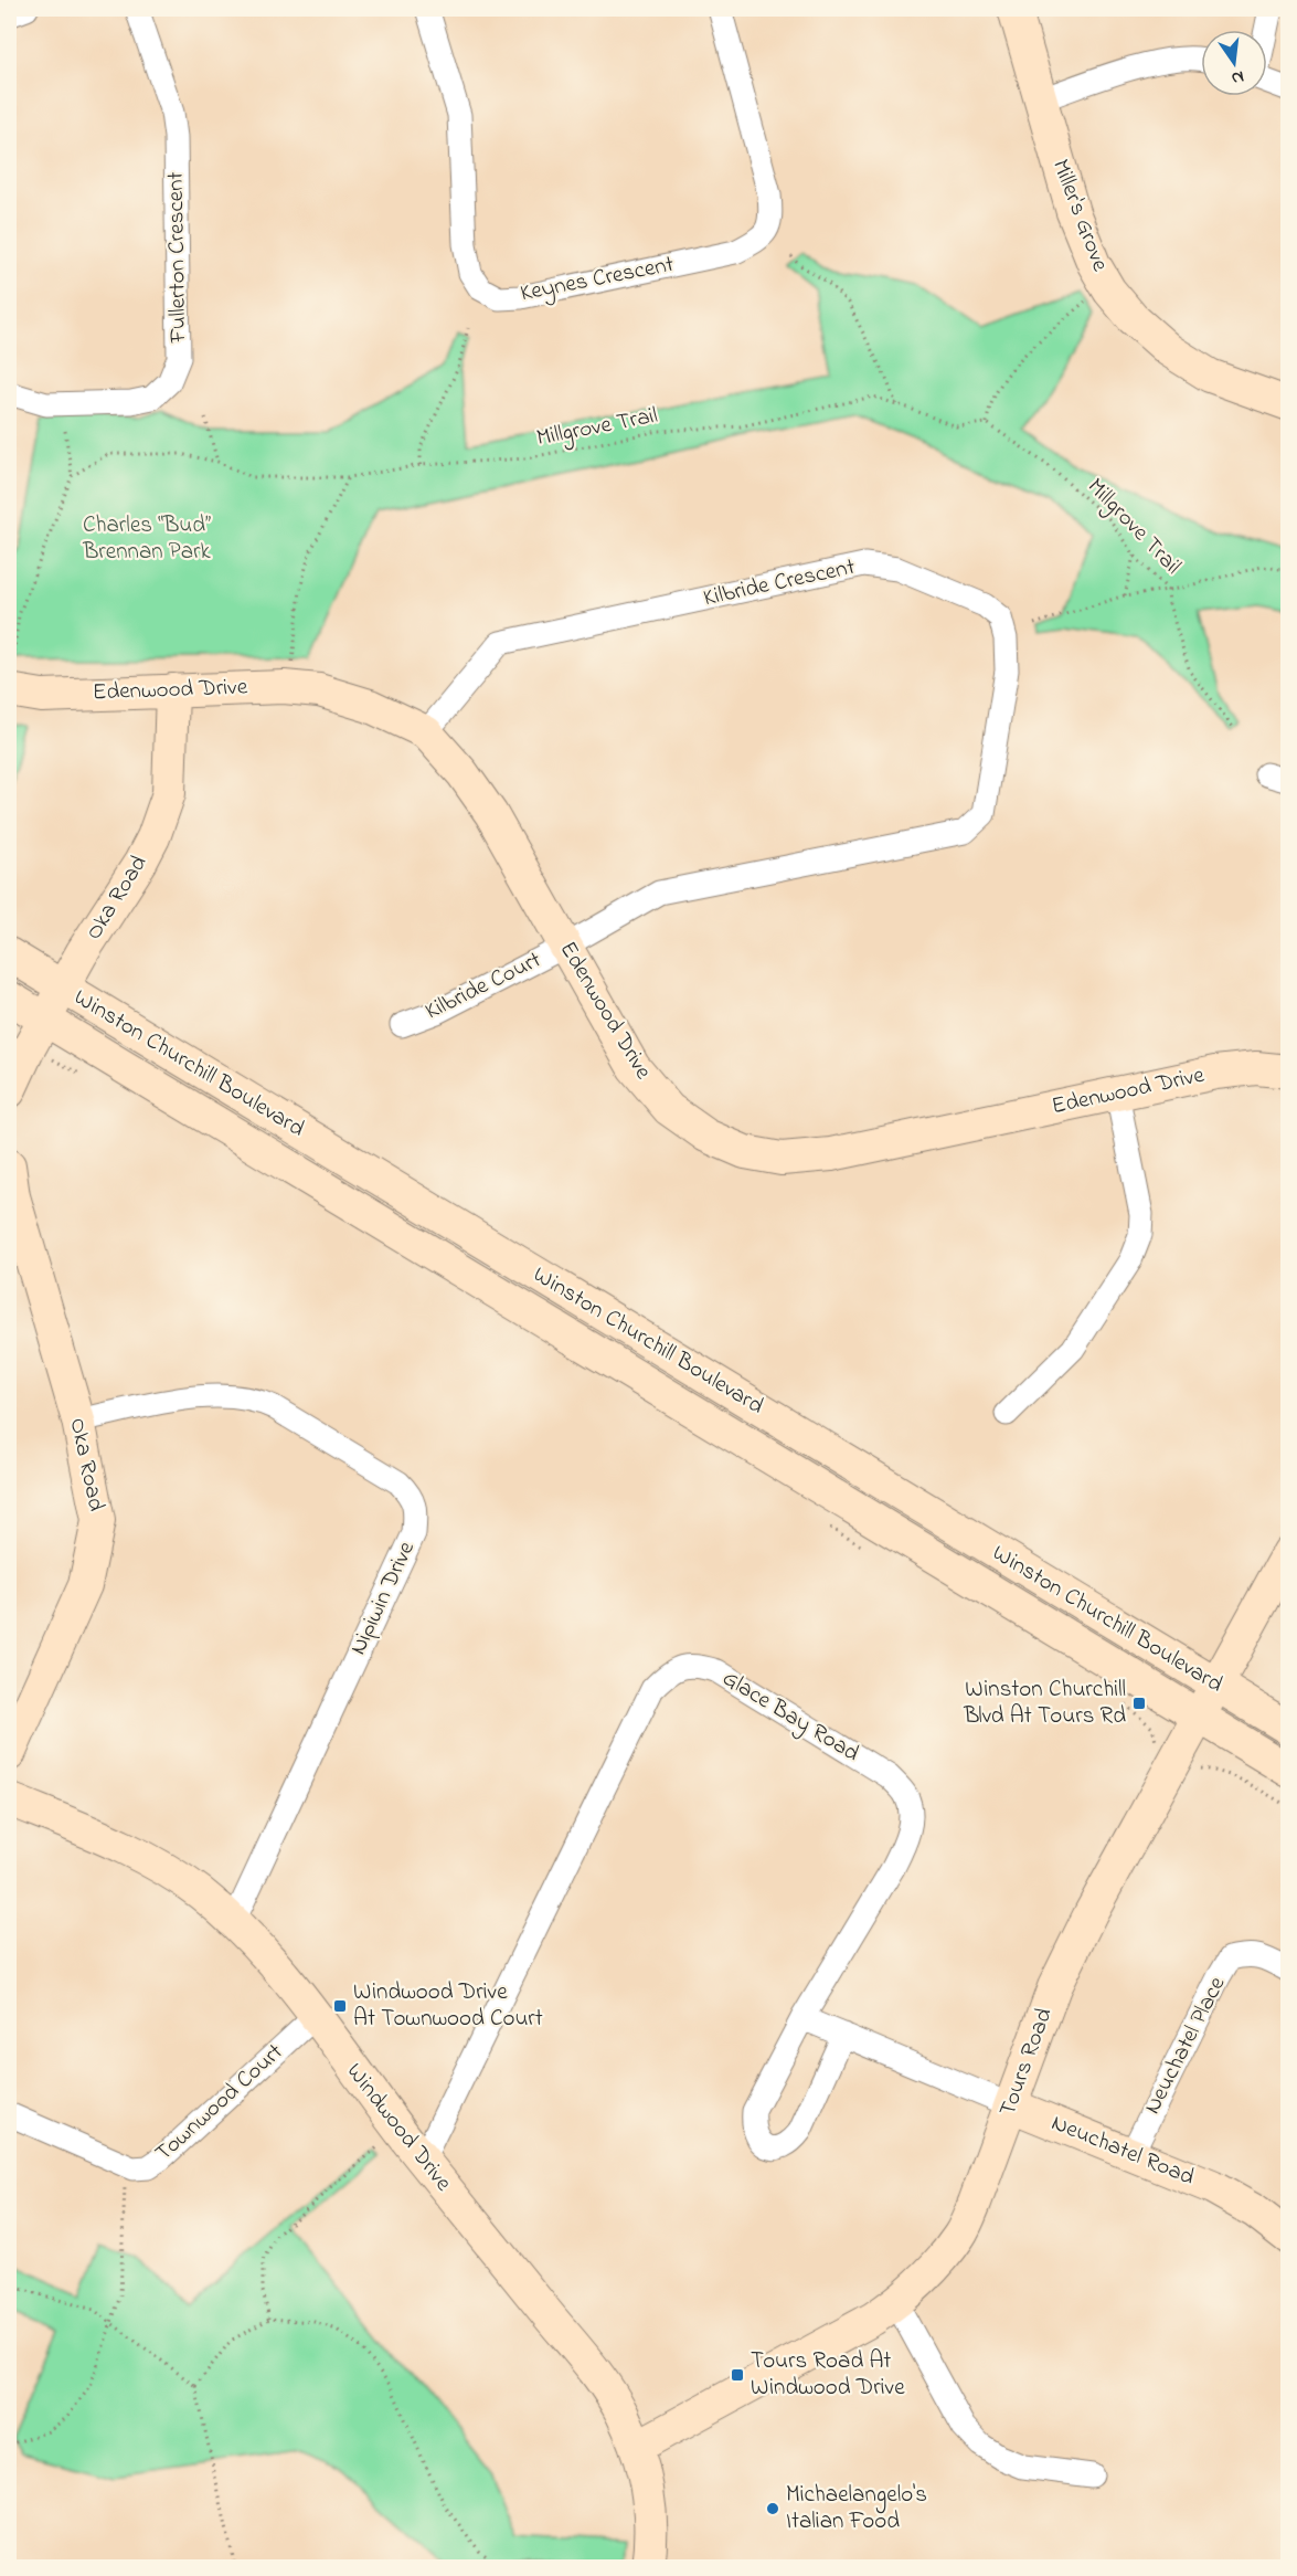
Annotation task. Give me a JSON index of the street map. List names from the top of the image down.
{
  "streets": {
    "street": [
      "Miller's Grove",
      "Fullerton Crescent",
      "Keynes Crescent",
      "Kilbride Crescent",
      "Edenwood Drive",
      "Oka Road",
      "Kilbride Court",
      "Winston Churchill Boulevard",
      "Nipiwin Drive",
      "Glace Bay Road",
      "Neuchatel Place",
      "Tours Road",
      "Townwood Court",
      "Windwood Drive",
      "Neuchatel Road"
    ],
    "path": ["Millgrove Trail"]
  },
  "crossings": [
    ["Kilbride Crescent", "Edenwood Drive"],
    ["Kilbride Crescent", "Kilbride Court"],
    ["Edenwood Drive", "Oka Road"],
    ["Edenwood Drive", "Kilbride Court"],
    ["Oka Road", "Winston Churchill Boulevard"],
    ["Oka Road", "Nipiwin Drive"],
    ["Winston Churchill Boulevard", "Tours Road"],
    ["Nipiwin Drive", "Windwood Drive"],
    ["Glace Bay Road", "Windwood Drive"],
    ["Glace Bay Road", "Neuchatel Road"],
    ["Neuchatel Place", "Neuchatel Road"],
    ["Tours Road", "Windwood Drive"],
    ["Tours Road", "Neuchatel Road"],
    ["Townwood Court", "Windwood Drive"]
  ],
  "parks": ["Charles “Bud” Brennan Park"],
  "places": {
    "transit": ["Winston Churchill Blvd At Tours Rd", "Windwood Drive At Townwood Court", "Tours Road At Windwood Drive"],
    "other": ["Michaelangelo's Italian Food"]
  },
  "north": "bottom"
}
